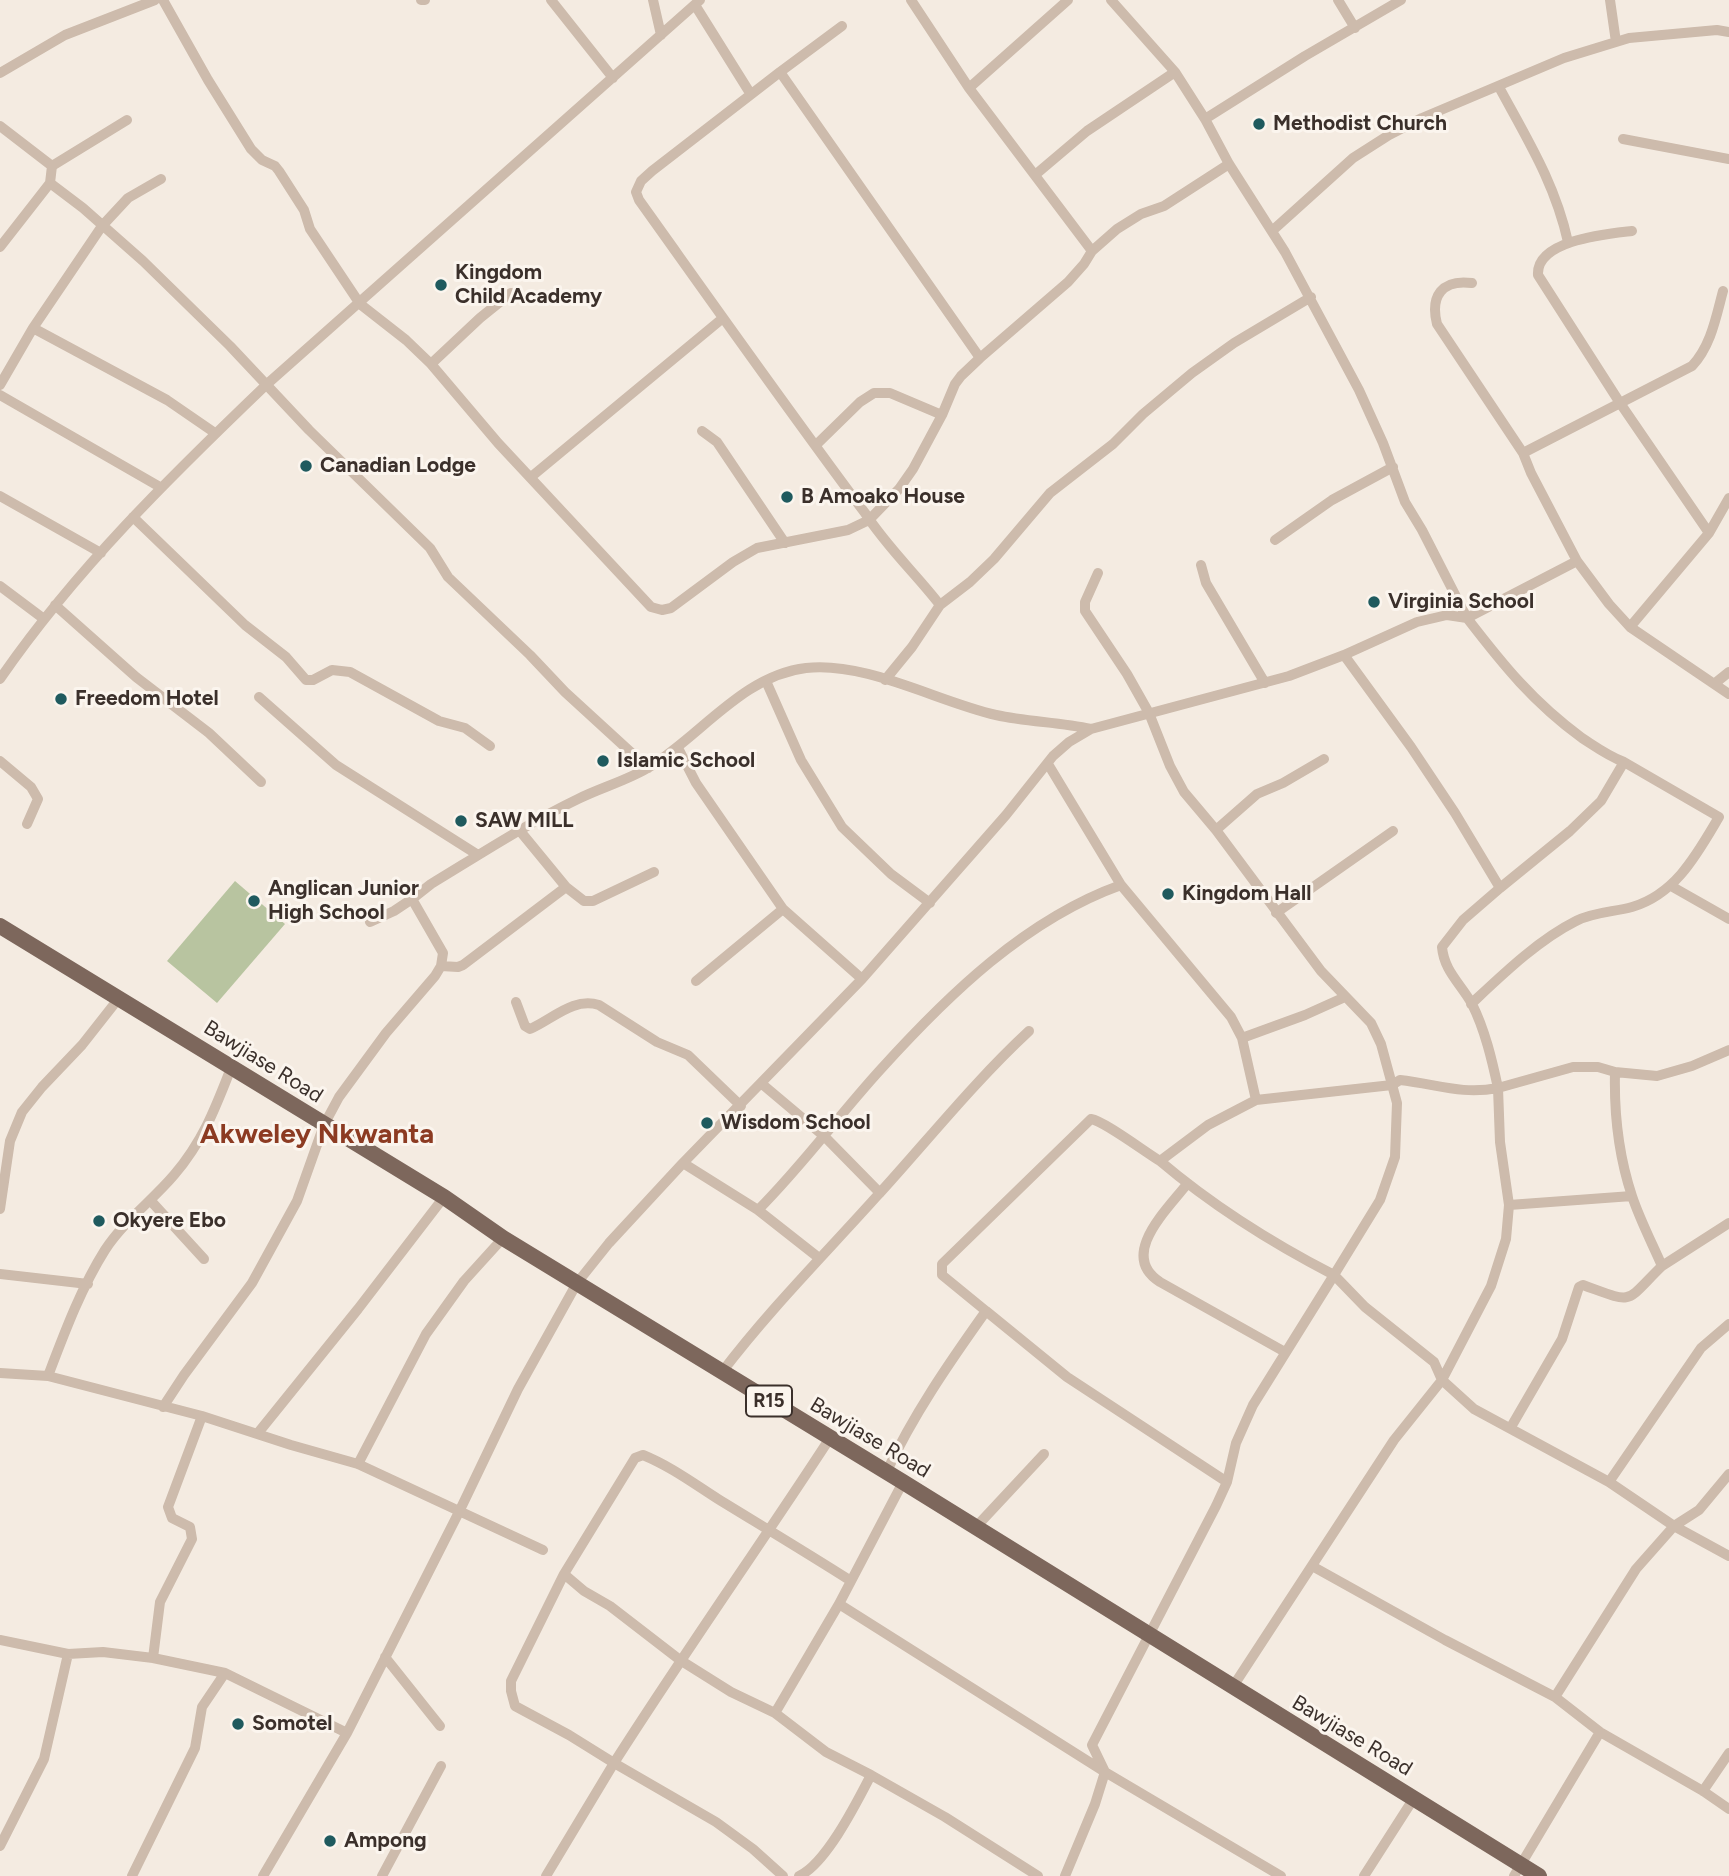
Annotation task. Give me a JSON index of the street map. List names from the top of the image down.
{
  "streets": {
    "main road": ["Bawjiase Road", "R15"]
  },
  "districts": ["Akweley Nkwanta"],
  "places": [
    "Methodist Church",
    "Kingdom Child Academy",
    "Canadian Lodge",
    "B Amoako House",
    "Virginia School",
    "Freedom Hotel",
    "Islamic School",
    "SAW MILL",
    "Kingdom Hall",
    "Anglican Junior High School",
    "Wisdom School",
    "Okyere Ebo",
    "Somotel",
    "Ampong"
  ]
}
